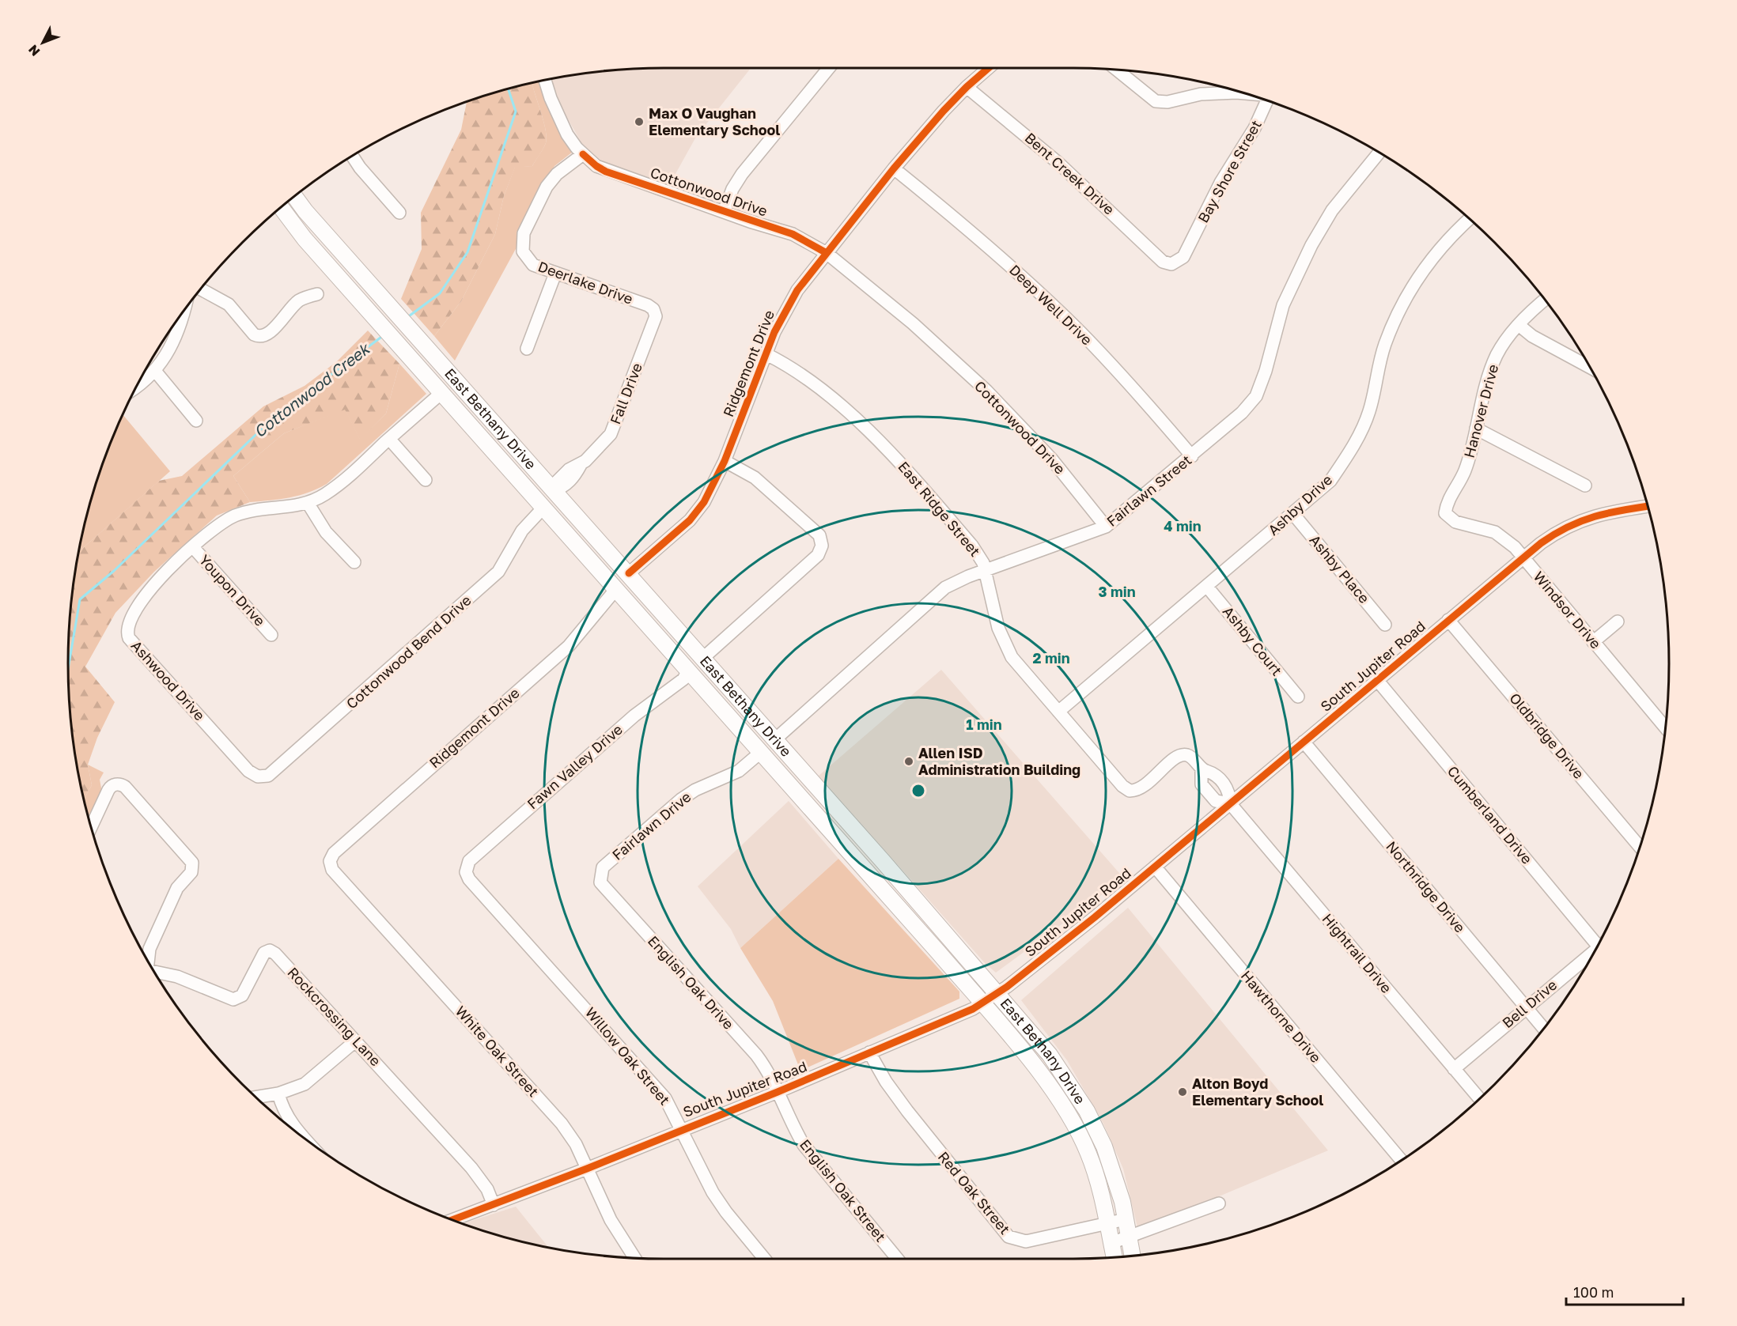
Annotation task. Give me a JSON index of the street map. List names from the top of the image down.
{
  "streets": {
    "main road": ["East Bethany Drive"],
    "street": [
      "Bay Shore Street",
      "Bent Creek Drive",
      "Cottonwood Drive",
      "Deerlake Drive",
      "Deep Well Drive",
      "Ridgemont Drive",
      "Fall Drive",
      "Hanover Drive",
      "Fairlawn Street",
      "Ashby Drive",
      "East Ridge Street",
      "Ashby Place",
      "Youpon Drive",
      "Windsor Drive",
      "Ashby Court",
      "Cottonwood Bend Drive",
      "South Jupiter Road",
      "Ashwood Drive",
      "Oldbridge Drive",
      "Fawn Valley Drive",
      "Cumberland Drive",
      "Fairlawn Drive",
      "Northridge Drive",
      "Hightrail Drive",
      "English Oak Drive",
      "Bell Drive",
      "Rockcrossing Lane",
      "Hawthorne Drive",
      "White Oak Street",
      "Willow Oak Street",
      "English Oak Street",
      "Red Oak Street"
    ]
  },
  "crossings": [
    ["Bay Shore Street", "Bent Creek Drive"],
    ["Bent Creek Drive", "Ridgemont Drive"],
    ["Cottonwood Drive", "Deerlake Drive"],
    ["Cottonwood Drive", "Ridgemont Drive"],
    ["Cottonwood Drive", "Fairlawn Street"],
    ["Deerlake Drive", "Fall Drive"],
    ["Deep Well Drive", "Ridgemont Drive"],
    ["Deep Well Drive", "Fairlawn Street"],
    ["Ridgemont Drive", "East Bethany Drive"],
    ["Ridgemont Drive", "East Ridge Street"],
    ["Ridgemont Drive", "White Oak Street"],
    ["Fall Drive", "East Bethany Drive"],
    ["Hanover Drive", "Windsor Drive"],
    ["East Bethany Drive", "Fairlawn Street"],
    ["East Bethany Drive", "Cottonwood Bend Drive"],
    ["East Bethany Drive", "South Jupiter Road"],
    ["East Bethany Drive", "Ashwood Drive"],
    ["East Bethany Drive", "Fawn Valley Drive"],
    ["East Bethany Drive", "Fairlawn Drive"],
    ["East Bethany Drive", "Red Oak Street"],
    ["Fairlawn Street", "East Ridge Street"],
    ["Ashby Drive", "East Ridge Street"],
    ["Ashby Drive", "Ashby Place"],
    ["Ashby Drive", "Ashby Court"],
    ["East Ridge Street", "Hightrail Drive"],
    ["Youpon Drive", "Ashwood Drive"],
    ["Windsor Drive", "South Jupiter Road"],
    ["Cottonwood Bend Drive", "Ashwood Drive"],
    ["South Jupiter Road", "Oldbridge Drive"],
    ["South Jupiter Road", "Cumberland Drive"],
    ["South Jupiter Road", "Northridge Drive"],
    ["South Jupiter Road", "Hightrail Drive"],
    ["South Jupiter Road", "English Oak Drive"],
    ["South Jupiter Road", "Rockcrossing Lane"],
    ["South Jupiter Road", "Hawthorne Drive"],
    ["South Jupiter Road", "White Oak Street"],
    ["South Jupiter Road", "Willow Oak Street"],
    ["South Jupiter Road", "English Oak Street"],
    ["South Jupiter Road", "Red Oak Street"],
    ["Fawn Valley Drive", "Willow Oak Street"],
    ["Fairlawn Drive", "English Oak Drive"],
    ["Northridge Drive", "Bell Drive"],
    ["Hightrail Drive", "Bell Drive"],
    ["English Oak Drive", "English Oak Street"]
  ],
  "water": ["Cottonwood Creek"],
  "places": ["Max O Vaughan Elementary School", "Allen ISD Administration Building", "Alton Boyd Elementary School"],
  "scale_bar": "100 m",
  "north": "bottom left",
  "rings": [
    "4 min",
    "3 min",
    "2 min",
    "1 min"
  ]
}
